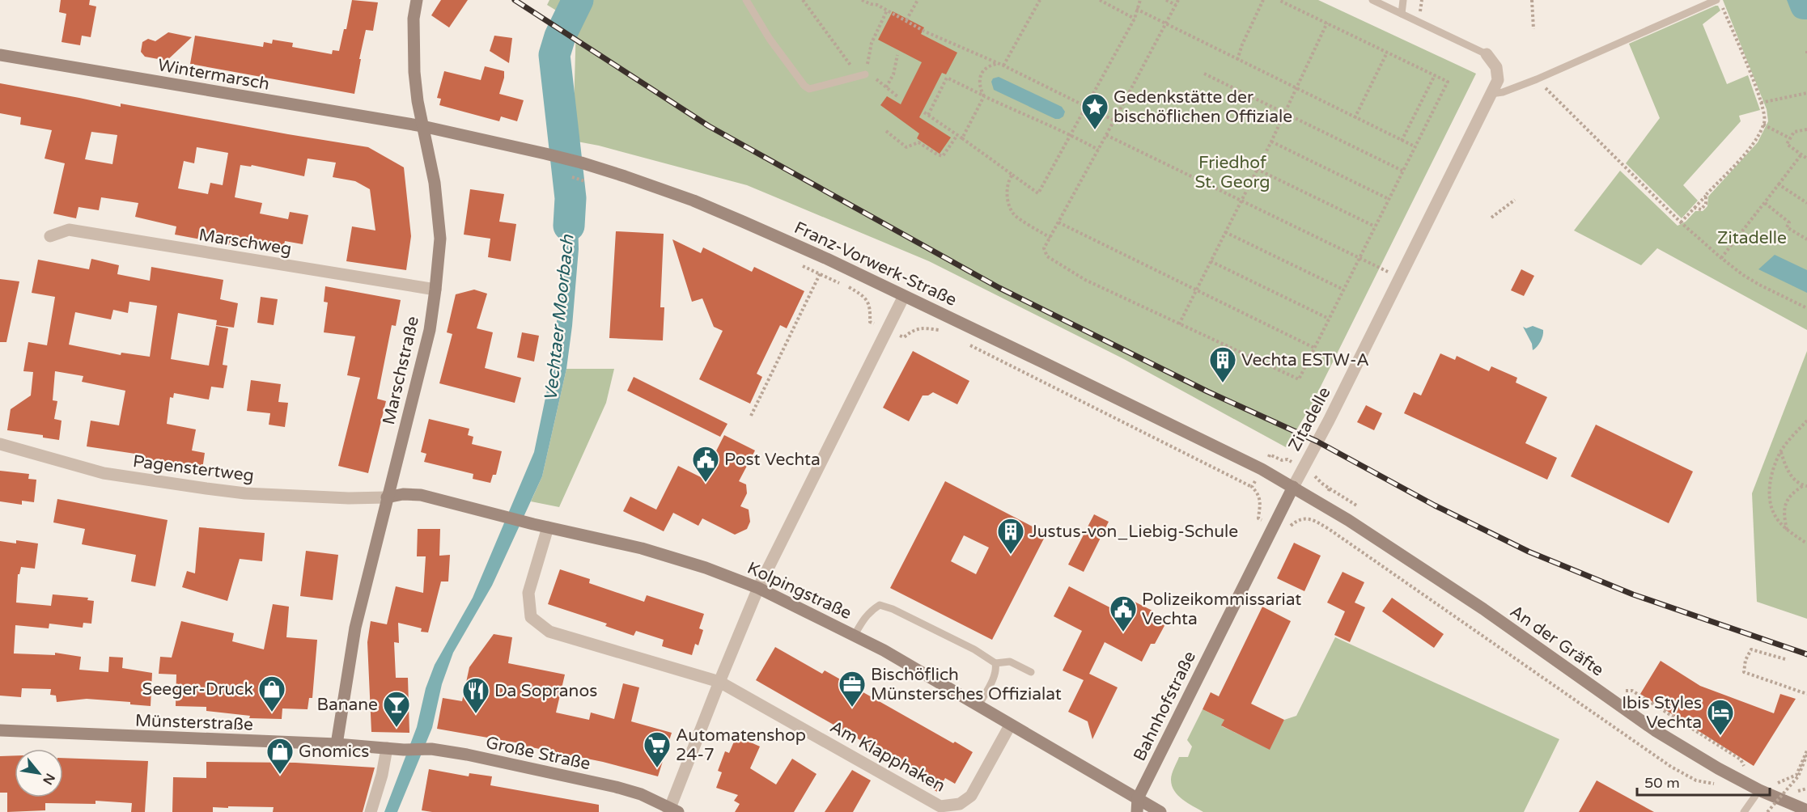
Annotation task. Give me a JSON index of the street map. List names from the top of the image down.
{
  "streets": {
    "street": [
      "Wintermarsch",
      "Marschweg",
      "Franz-Vorwerk-Straße",
      "Marschstraße",
      "Zitadelle",
      "Pagenstertweg",
      "Kolpingstraße",
      "An der Gräfte",
      "Bahnhofstraße",
      "Münsterstraße",
      "Große Straße",
      "Am Klapphaken"
    ]
  },
  "crossings": [
    ["Wintermarsch", "Franz-Vorwerk-Straße"],
    ["Wintermarsch", "Marschstraße"],
    ["Marschweg", "Marschstraße"],
    ["Franz-Vorwerk-Straße", "Marschstraße"],
    ["Franz-Vorwerk-Straße", "Zitadelle"],
    ["Franz-Vorwerk-Straße", "An der Gräfte"],
    ["Franz-Vorwerk-Straße", "Bahnhofstraße"],
    ["Marschstraße", "Pagenstertweg"],
    ["Marschstraße", "Kolpingstraße"],
    ["Marschstraße", "Münsterstraße"],
    ["Zitadelle", "An der Gräfte"],
    ["Zitadelle", "Bahnhofstraße"],
    ["Pagenstertweg", "Kolpingstraße"],
    ["Kolpingstraße", "Bahnhofstraße"],
    ["Kolpingstraße", "Am Klapphaken"],
    ["An der Gräfte", "Bahnhofstraße"],
    ["Münsterstraße", "Große Straße"]
  ],
  "water": ["Vechtaer Moorbach"],
  "parks": ["Friedhof St. Georg", "Zitadelle"],
  "places": {
    "place": ["Gedenkstätte der bischöflichen Offiziale"],
    "building": ["Vechta ESTW-A", "Justus-von_Liebig-Schule"],
    "public building": ["Post Vechta", "Polizeikommissariat Vechta"],
    "office": ["Bischöflich Münstersches Offizialat"],
    "shop": ["Seeger-Druck", "Gnomics"],
    "restaurant": ["Da Sopranos"],
    "bar": ["Banane"],
    "hotel": ["Ibis Styles Vechta"],
    "supermarket": ["Automatenshop 24-7"]
  },
  "scale_bar": "50 m",
  "north": "bottom right"
}
